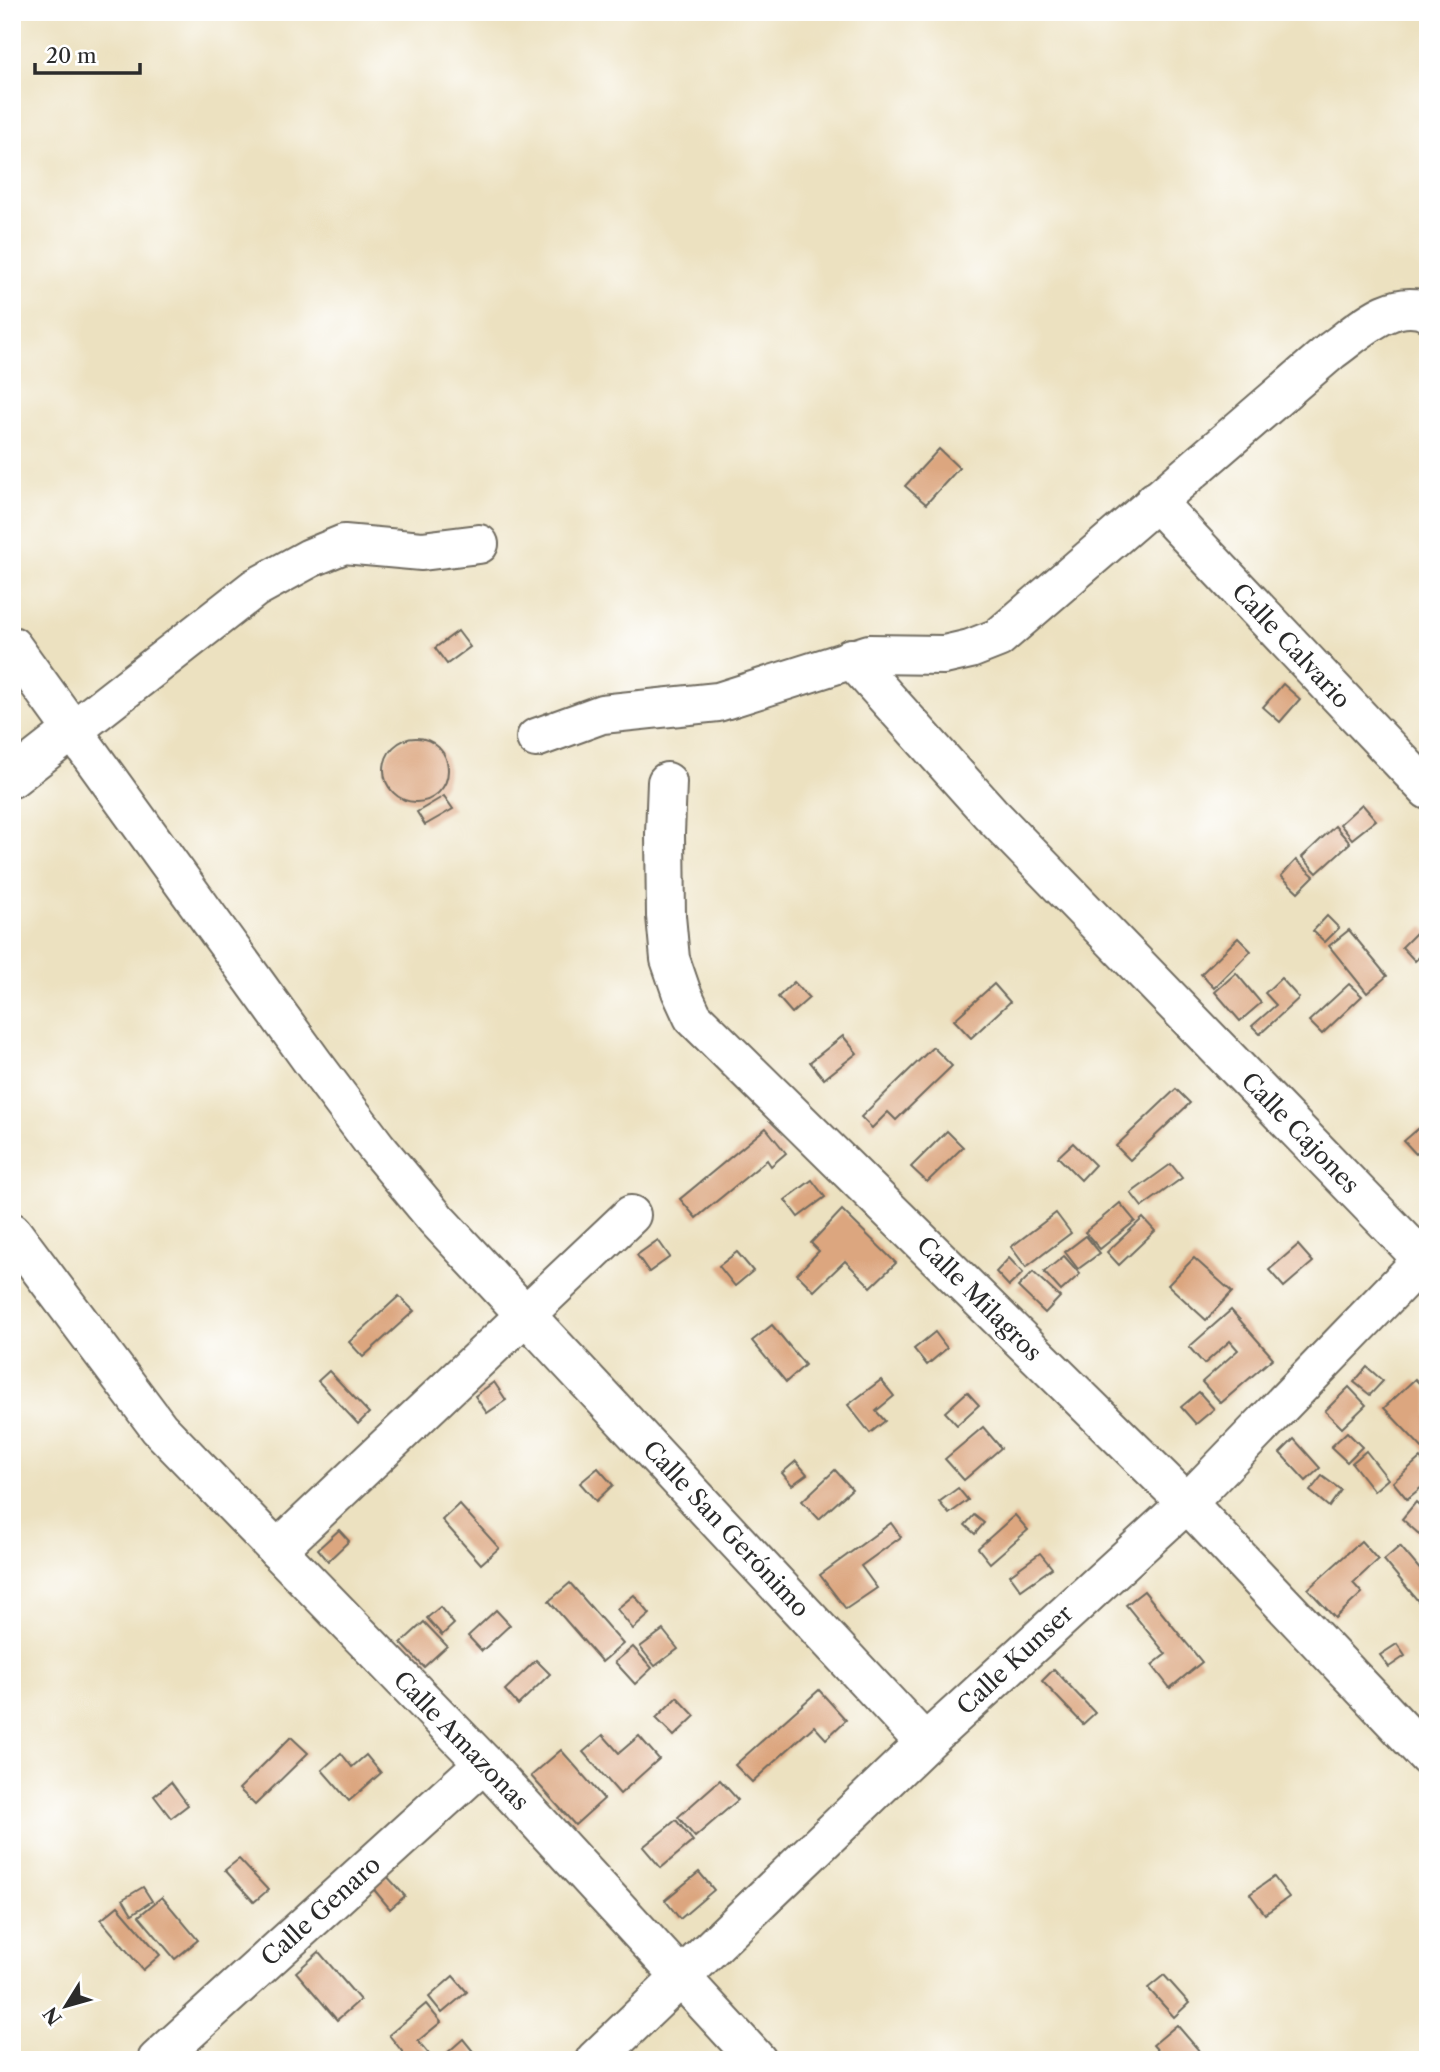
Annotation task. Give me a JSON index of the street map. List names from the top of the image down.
{
  "streets": {
    "street": [
      "Calle Calvario",
      "Calle Cajones",
      "Calle Milagros",
      "Calle San Gerónimo",
      "Calle Kunser",
      "Calle Amazonas",
      "Calle Genaro"
    ]
  },
  "crossings": [
    ["Calle Cajones", "Calle Kunser"],
    ["Calle Milagros", "Calle Kunser"],
    ["Calle San Gerónimo", "Calle Kunser"],
    ["Calle Kunser", "Calle Amazonas"],
    ["Calle Amazonas", "Calle Genaro"]
  ],
  "scale_bar": "20 m",
  "north": "bottom left"
}
